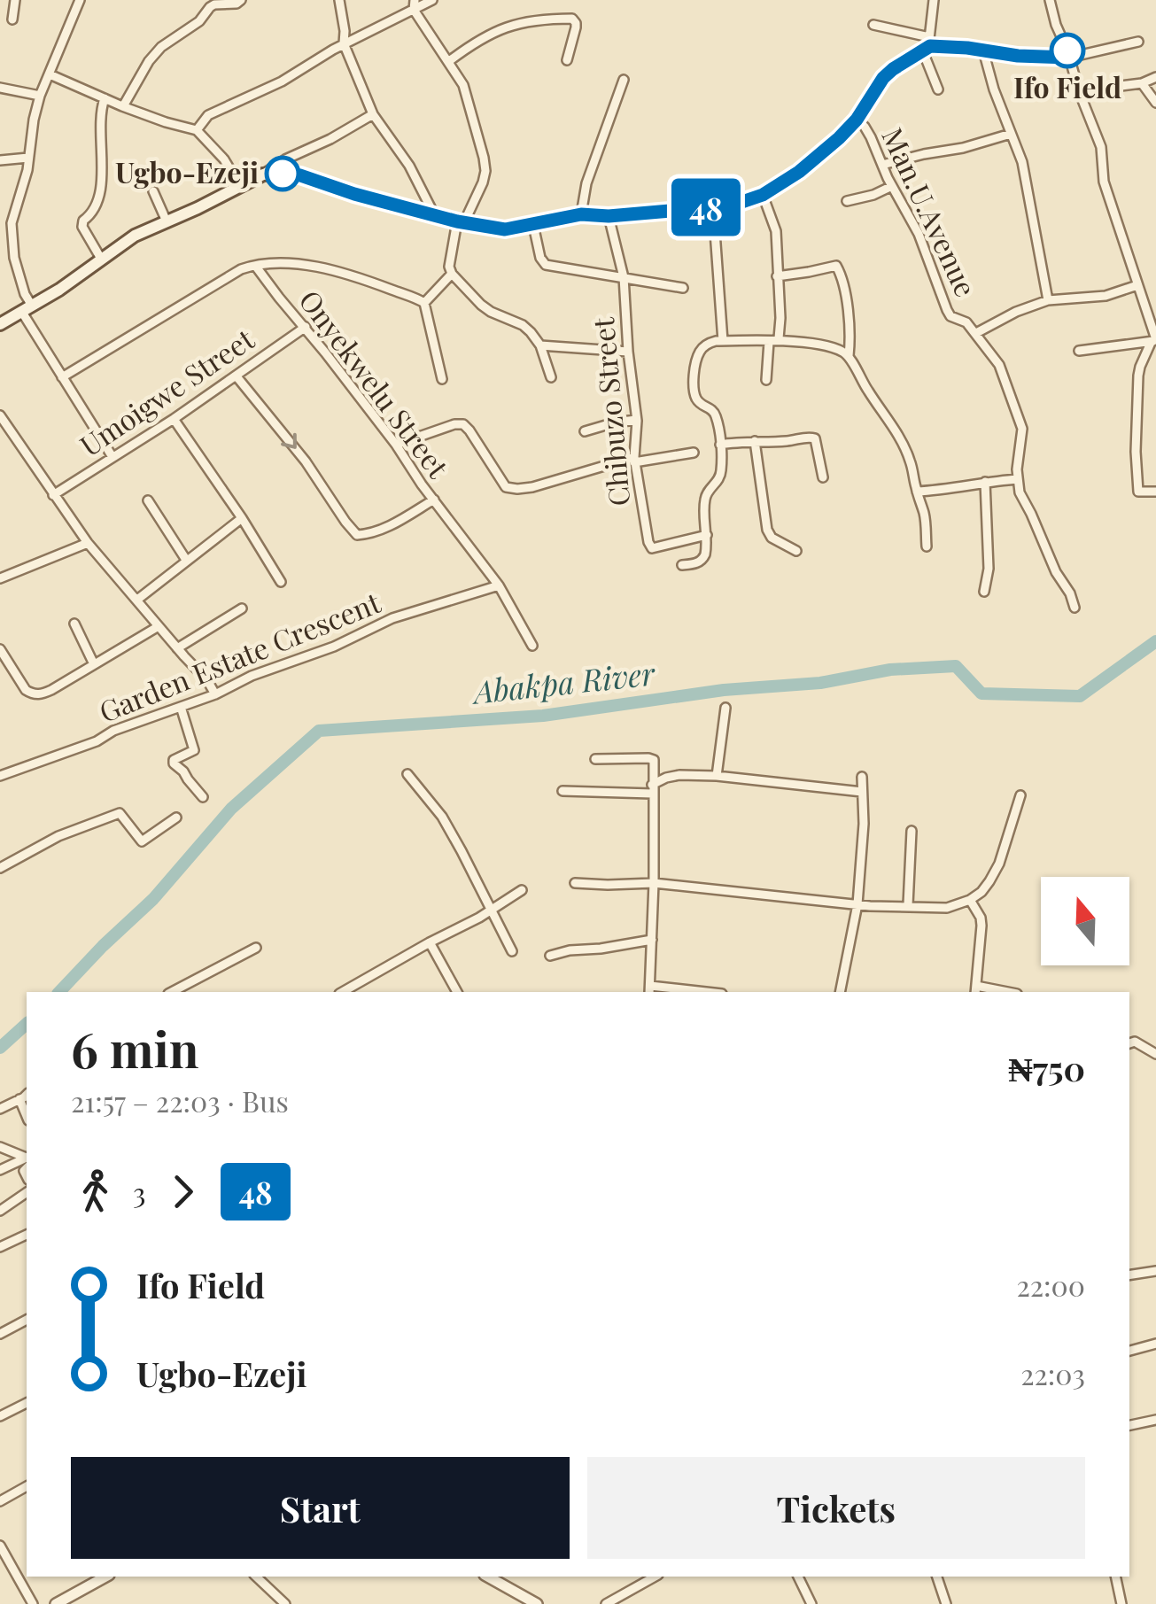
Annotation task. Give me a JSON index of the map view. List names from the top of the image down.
{
  "streets": {
    "street": [
      "Man.U.Avenue",
      "Onyekwelu Street",
      "Umoigwe Street",
      "Chibuzo Street",
      "Garden Estate Crescent"
    ]
  },
  "crossings": [
    ["Onyekwelu Street", "Umoigwe Street"],
    ["Onyekwelu Street", "Garden Estate Crescent"]
  ],
  "water": ["Abakpa River"],
  "places": ["Ifo Field", "Ugbo-Ezeji"],
  "lines": ["bus line 48"],
  "north": "top",
  "page": {
    "on_map": "48",
    "heading": ["6 min", "21:57 – 22:03 · Bus", "₦750"],
    "legs": ["3", "48"],
    "list": [
      {
        "name": "Ifo Field",
        "value": "22:00"
      },
      {
        "name": "Ugbo-Ezeji",
        "value": "22:03"
      }
    ],
    "buttons": ["Start", "Tickets"]
  }
}
